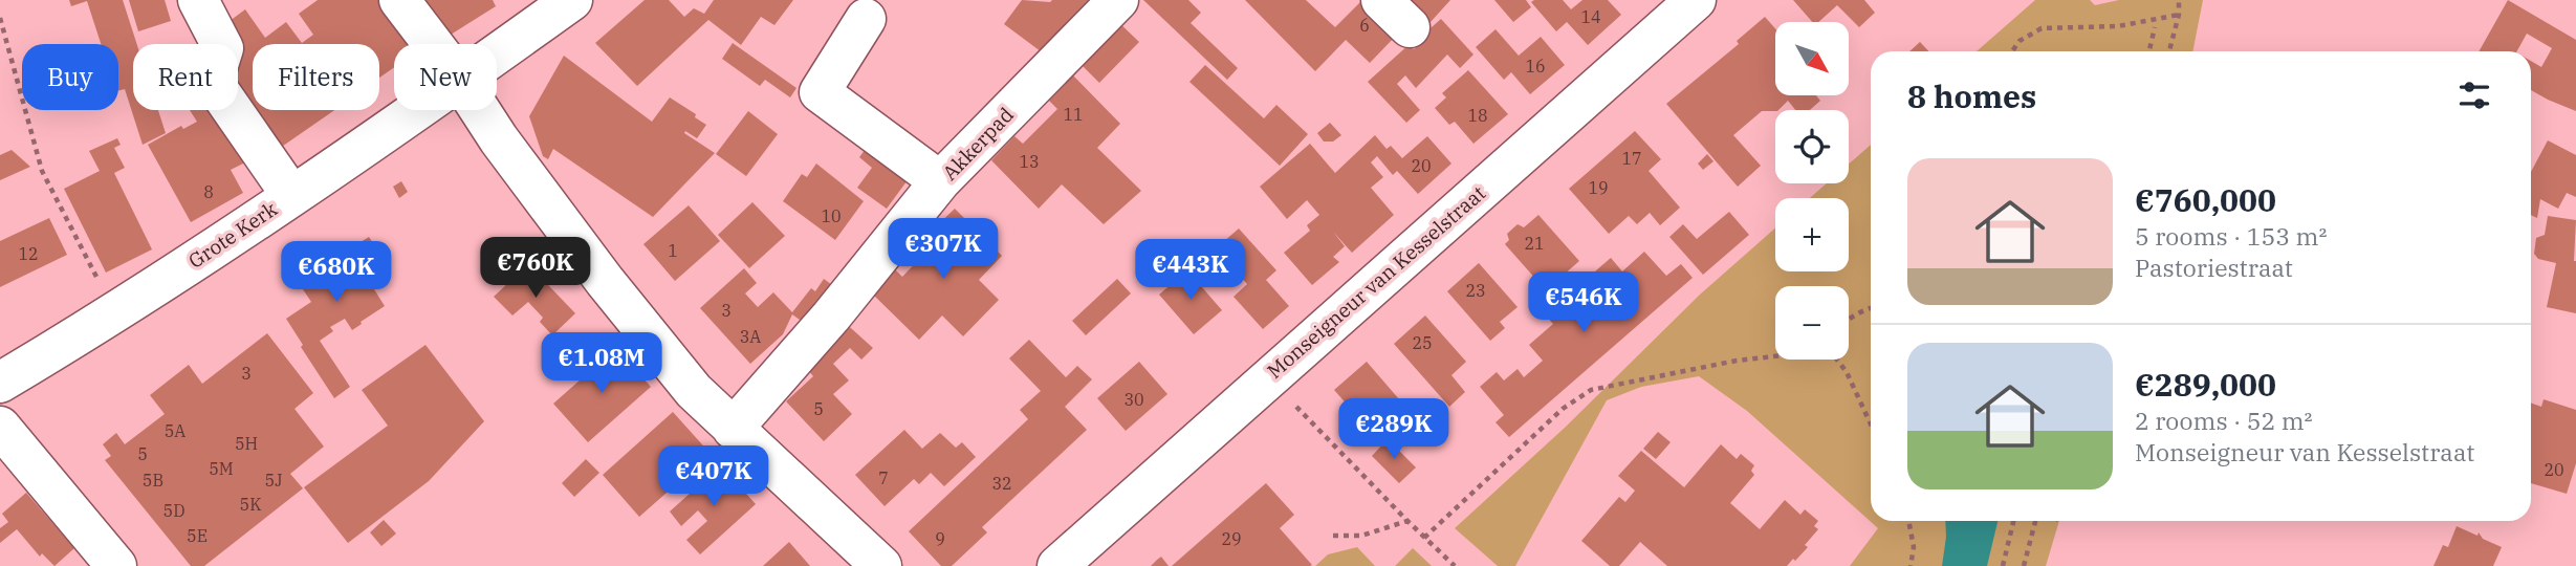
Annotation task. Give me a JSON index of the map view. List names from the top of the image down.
{
  "streets": {
    "street": ["Akkerpad", "Grote Kerk", "Monseigneur van Kesselstraat"]
  },
  "house_numbers": [
    "14",
    "6",
    "16",
    "11",
    "18",
    "17",
    "13",
    "20",
    "19",
    "8",
    "10",
    "21",
    "1",
    "12",
    "23",
    "3",
    "3A",
    "25",
    "3",
    "30",
    "5",
    "5A",
    "5H",
    "5",
    "5M",
    "20",
    "7",
    "5B",
    "5J",
    "32",
    "5K",
    "5D",
    "5E",
    "9",
    "29"
  ],
  "north": "bottom right",
  "page": {
    "map_buttons": ["+", "−"],
    "chip": [
      "Buy",
      "Rent",
      "Filters",
      "New"
    ],
    "heading": "8 homes",
    "list": [
      {
        "name": "€760,000",
        "note": "5 rooms · 153 m² · Pastoriestraat"
      },
      {
        "name": "€289,000",
        "note": "2 rooms · 52 m² · Monseigneur van Kesselstraat"
      }
    ],
    "price": [
      "€307K",
      "€760K",
      "€443K",
      "€680K",
      "€546K",
      "€1.08M",
      "€289K",
      "€407K"
    ]
  }
}
